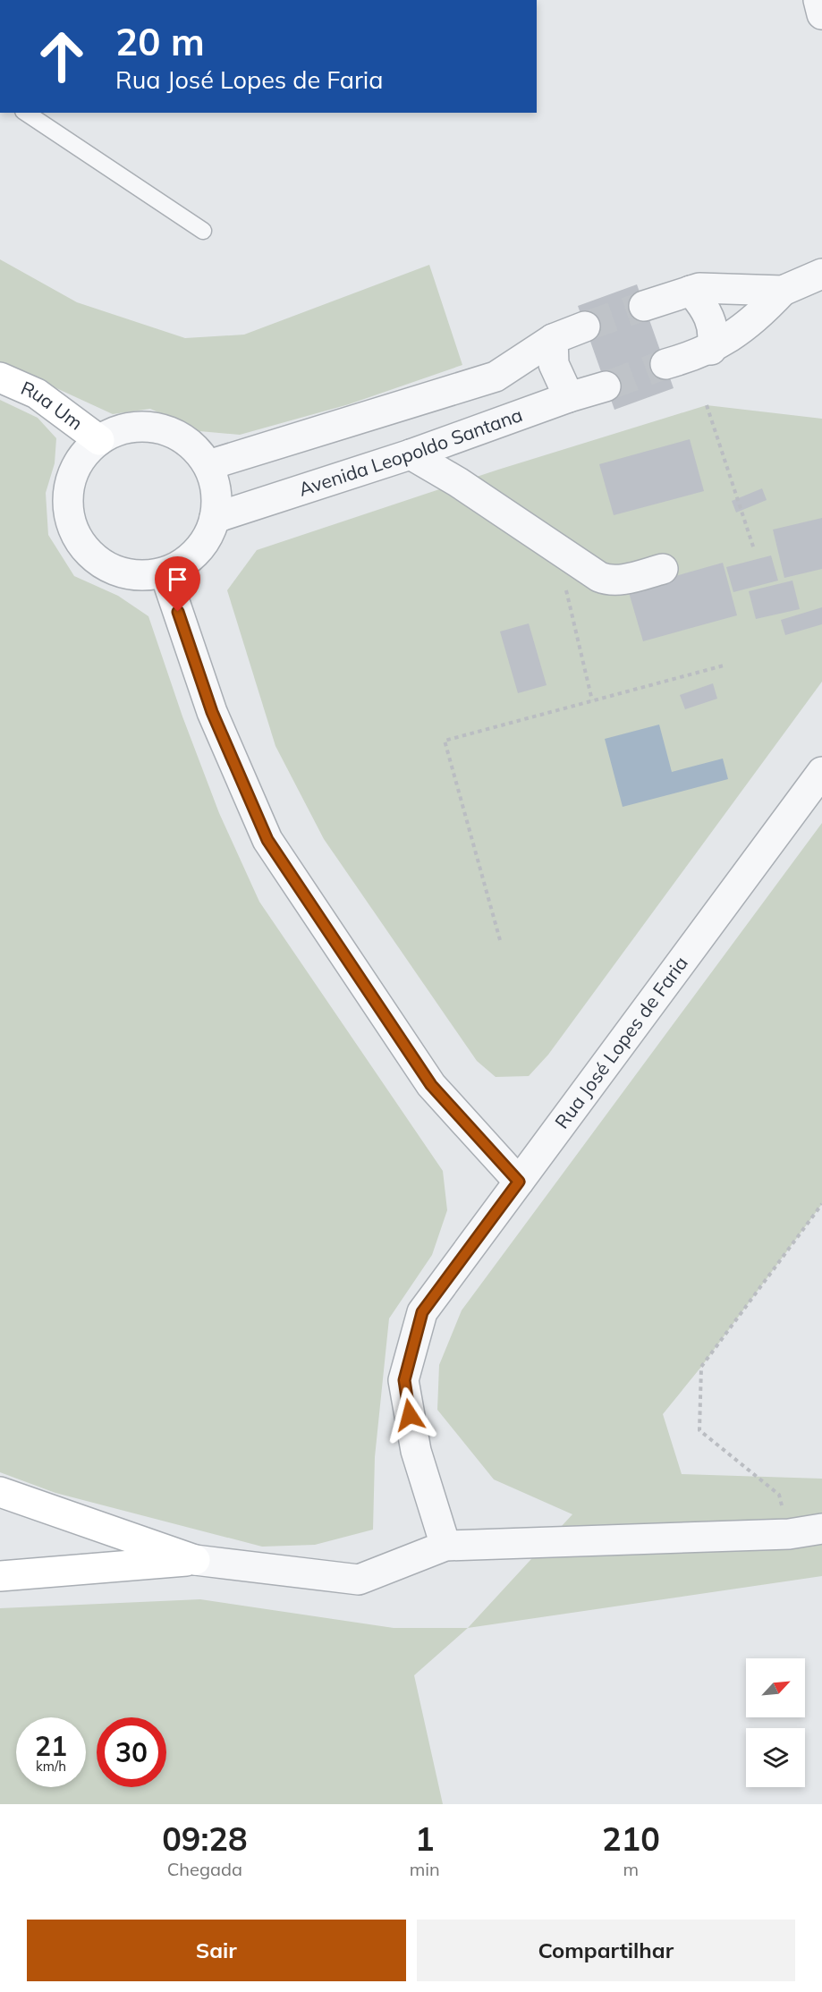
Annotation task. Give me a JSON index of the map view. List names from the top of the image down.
{
  "streets": {
    "street": ["Rua Um", "Avenida Leopoldo Santana", "Rua José Lopes de Faria"]
  },
  "crossings": [
    ["Rua Um", "Avenida Leopoldo Santana"]
  ],
  "north": "top right",
  "page": {
    "turn": ["20 m", "Rua José Lopes de Faria"],
    "speed": "21 km/h",
    "limit": "30",
    "eta": [
      "09:28",
      "Chegada",
      "1",
      "min",
      "210",
      "m"
    ],
    "buttons": ["Sair", "Compartilhar"]
  }
}
